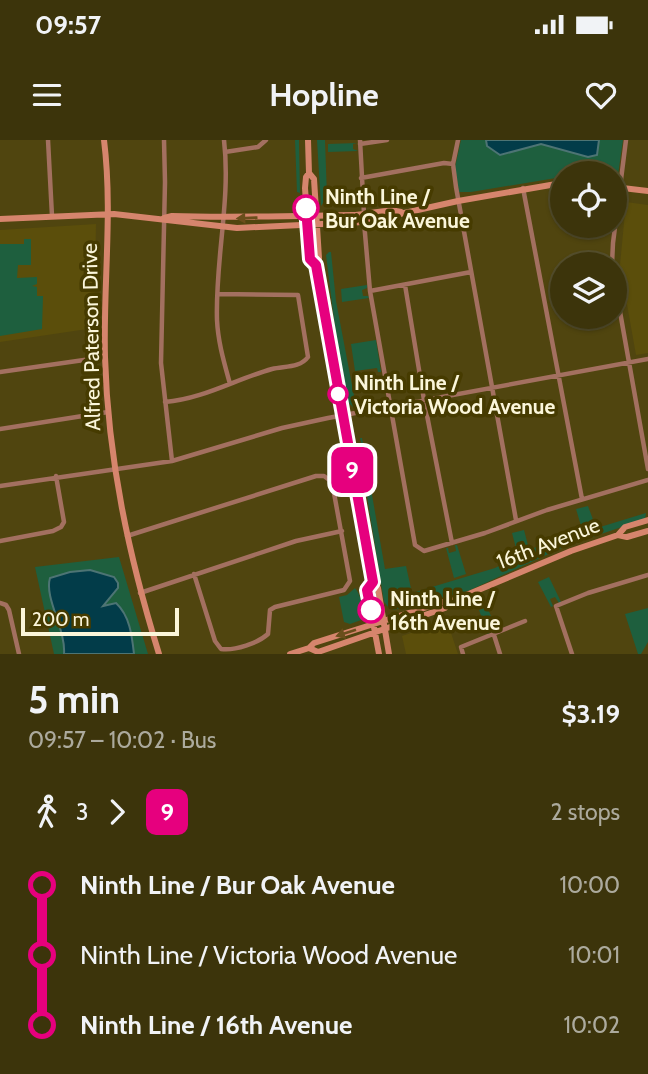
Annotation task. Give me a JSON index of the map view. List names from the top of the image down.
{
  "streets": {
    "street": ["Alfred Paterson Drive", "16th Avenue"]
  },
  "places": ["Ninth Line / Bur Oak Avenue", "Ninth Line / Victoria Wood Avenue", "Ninth Line / 16th Avenue"],
  "lines": ["bus line 9"],
  "scale_bar": "200 m",
  "page": {
    "status": "09:57",
    "header": "Hopline",
    "on_map": "9",
    "scale": "200 m",
    "heading": ["5 min", "09:57 – 10:02 · Bus", "$3.19"],
    "legs": ["3", "9", "2 stops"],
    "list": [
      {
        "name": "Ninth Line / Bur Oak Avenue",
        "value": "10:00"
      },
      {
        "name": "Ninth Line / Victoria Wood Avenue",
        "value": "10:01"
      },
      {
        "name": "Ninth Line / 16th Avenue",
        "value": "10:02"
      }
    ]
  }
}
